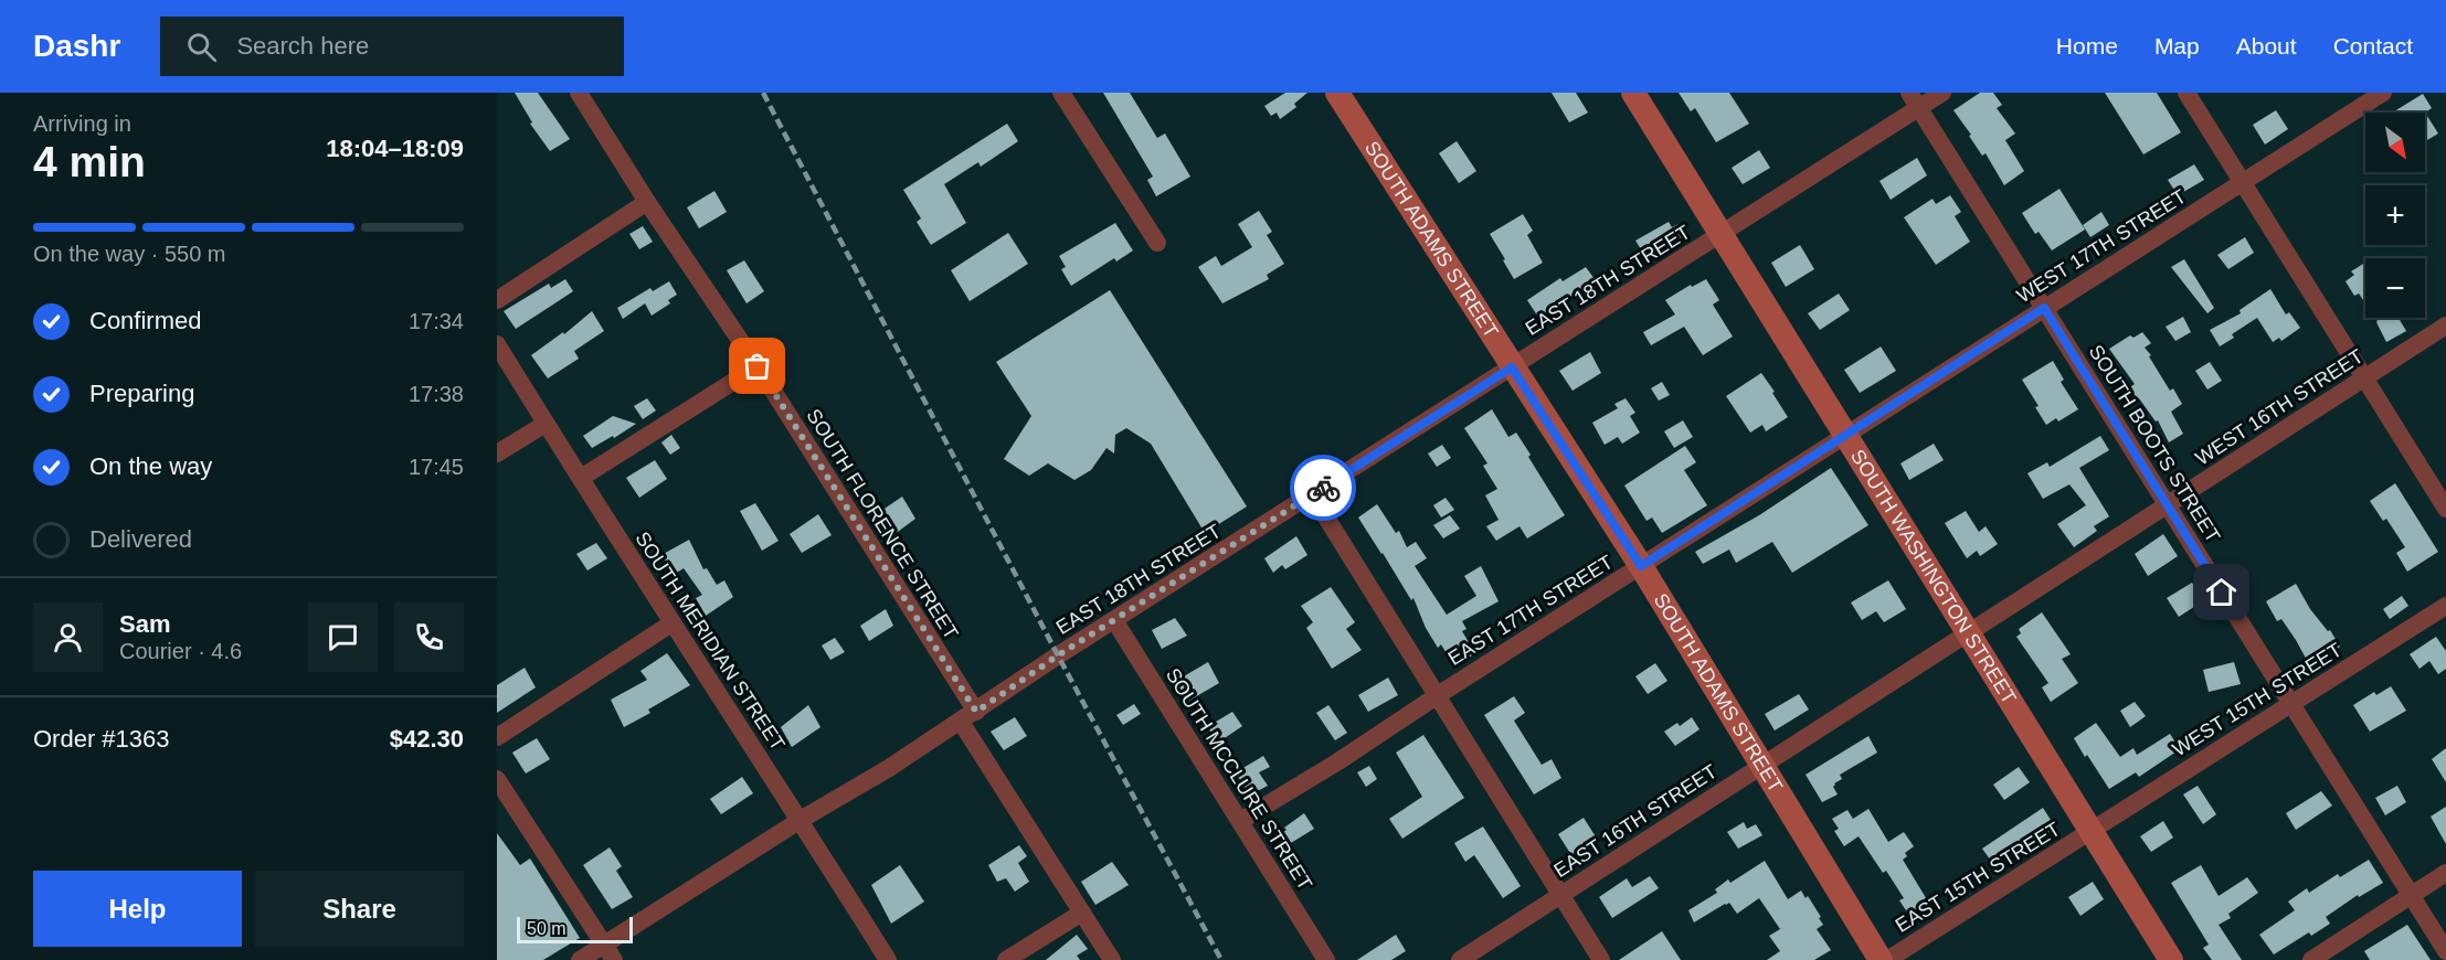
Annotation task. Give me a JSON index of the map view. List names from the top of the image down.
{
  "streets": {
    "main road": ["SOUTH ADAMS STREET", "SOUTH WASHINGTON STREET"],
    "street": [
      "WEST 17TH STREET",
      "EAST 18TH STREET",
      "WEST 16TH STREET",
      "SOUTH BOOTS STREET",
      "SOUTH FLORENCE STREET",
      "EAST 17TH STREET",
      "SOUTH MERIDIAN STREET",
      "WEST 15TH STREET",
      "SOUTH MCCLURE STREET",
      "EAST 16TH STREET",
      "EAST 15TH STREET"
    ]
  },
  "crossings": [
    ["SOUTH ADAMS STREET", "EAST 18TH STREET"],
    ["SOUTH ADAMS STREET", "EAST 17TH STREET"],
    ["SOUTH ADAMS STREET", "EAST 16TH STREET"],
    ["WEST 17TH STREET", "SOUTH BOOTS STREET"],
    ["WEST 17TH STREET", "SOUTH WASHINGTON STREET"],
    ["WEST 17TH STREET", "EAST 17TH STREET"],
    ["EAST 18TH STREET", "SOUTH BOOTS STREET"],
    ["EAST 18TH STREET", "SOUTH FLORENCE STREET"],
    ["EAST 18TH STREET", "SOUTH WASHINGTON STREET"],
    ["EAST 18TH STREET", "SOUTH MERIDIAN STREET"],
    ["EAST 18TH STREET", "SOUTH MCCLURE STREET"],
    ["WEST 16TH STREET", "SOUTH BOOTS STREET"],
    ["WEST 16TH STREET", "SOUTH WASHINGTON STREET"],
    ["WEST 16TH STREET", "EAST 16TH STREET"],
    ["SOUTH BOOTS STREET", "WEST 15TH STREET"],
    ["SOUTH WASHINGTON STREET", "EAST 17TH STREET"],
    ["SOUTH WASHINGTON STREET", "WEST 15TH STREET"],
    ["SOUTH WASHINGTON STREET", "EAST 16TH STREET"],
    ["SOUTH WASHINGTON STREET", "EAST 15TH STREET"],
    ["EAST 17TH STREET", "SOUTH MCCLURE STREET"],
    ["WEST 15TH STREET", "EAST 15TH STREET"]
  ],
  "scale_bar": "50 m",
  "north": "bottom right",
  "page": {
    "header": "Dashr",
    "search": "Search here",
    "nav": [
      "Home",
      "Map",
      "About",
      "Contact"
    ],
    "heading": ["4 min", "Arriving in", "18:04–18:09"],
    "panel": [
      "Sam",
      "Courier · 4.6",
      "Order #1363",
      "$42.30"
    ],
    "map_buttons": ["+", "−"],
    "bar": "On the way · 550 m",
    "list": [
      ["Confirmed", "17:34"],
      ["Preparing", "17:38"],
      ["On the way", "17:45"],
      "Delivered"
    ],
    "buttons": ["Help", "Share"],
    "scale": "50 m"
  }
}
